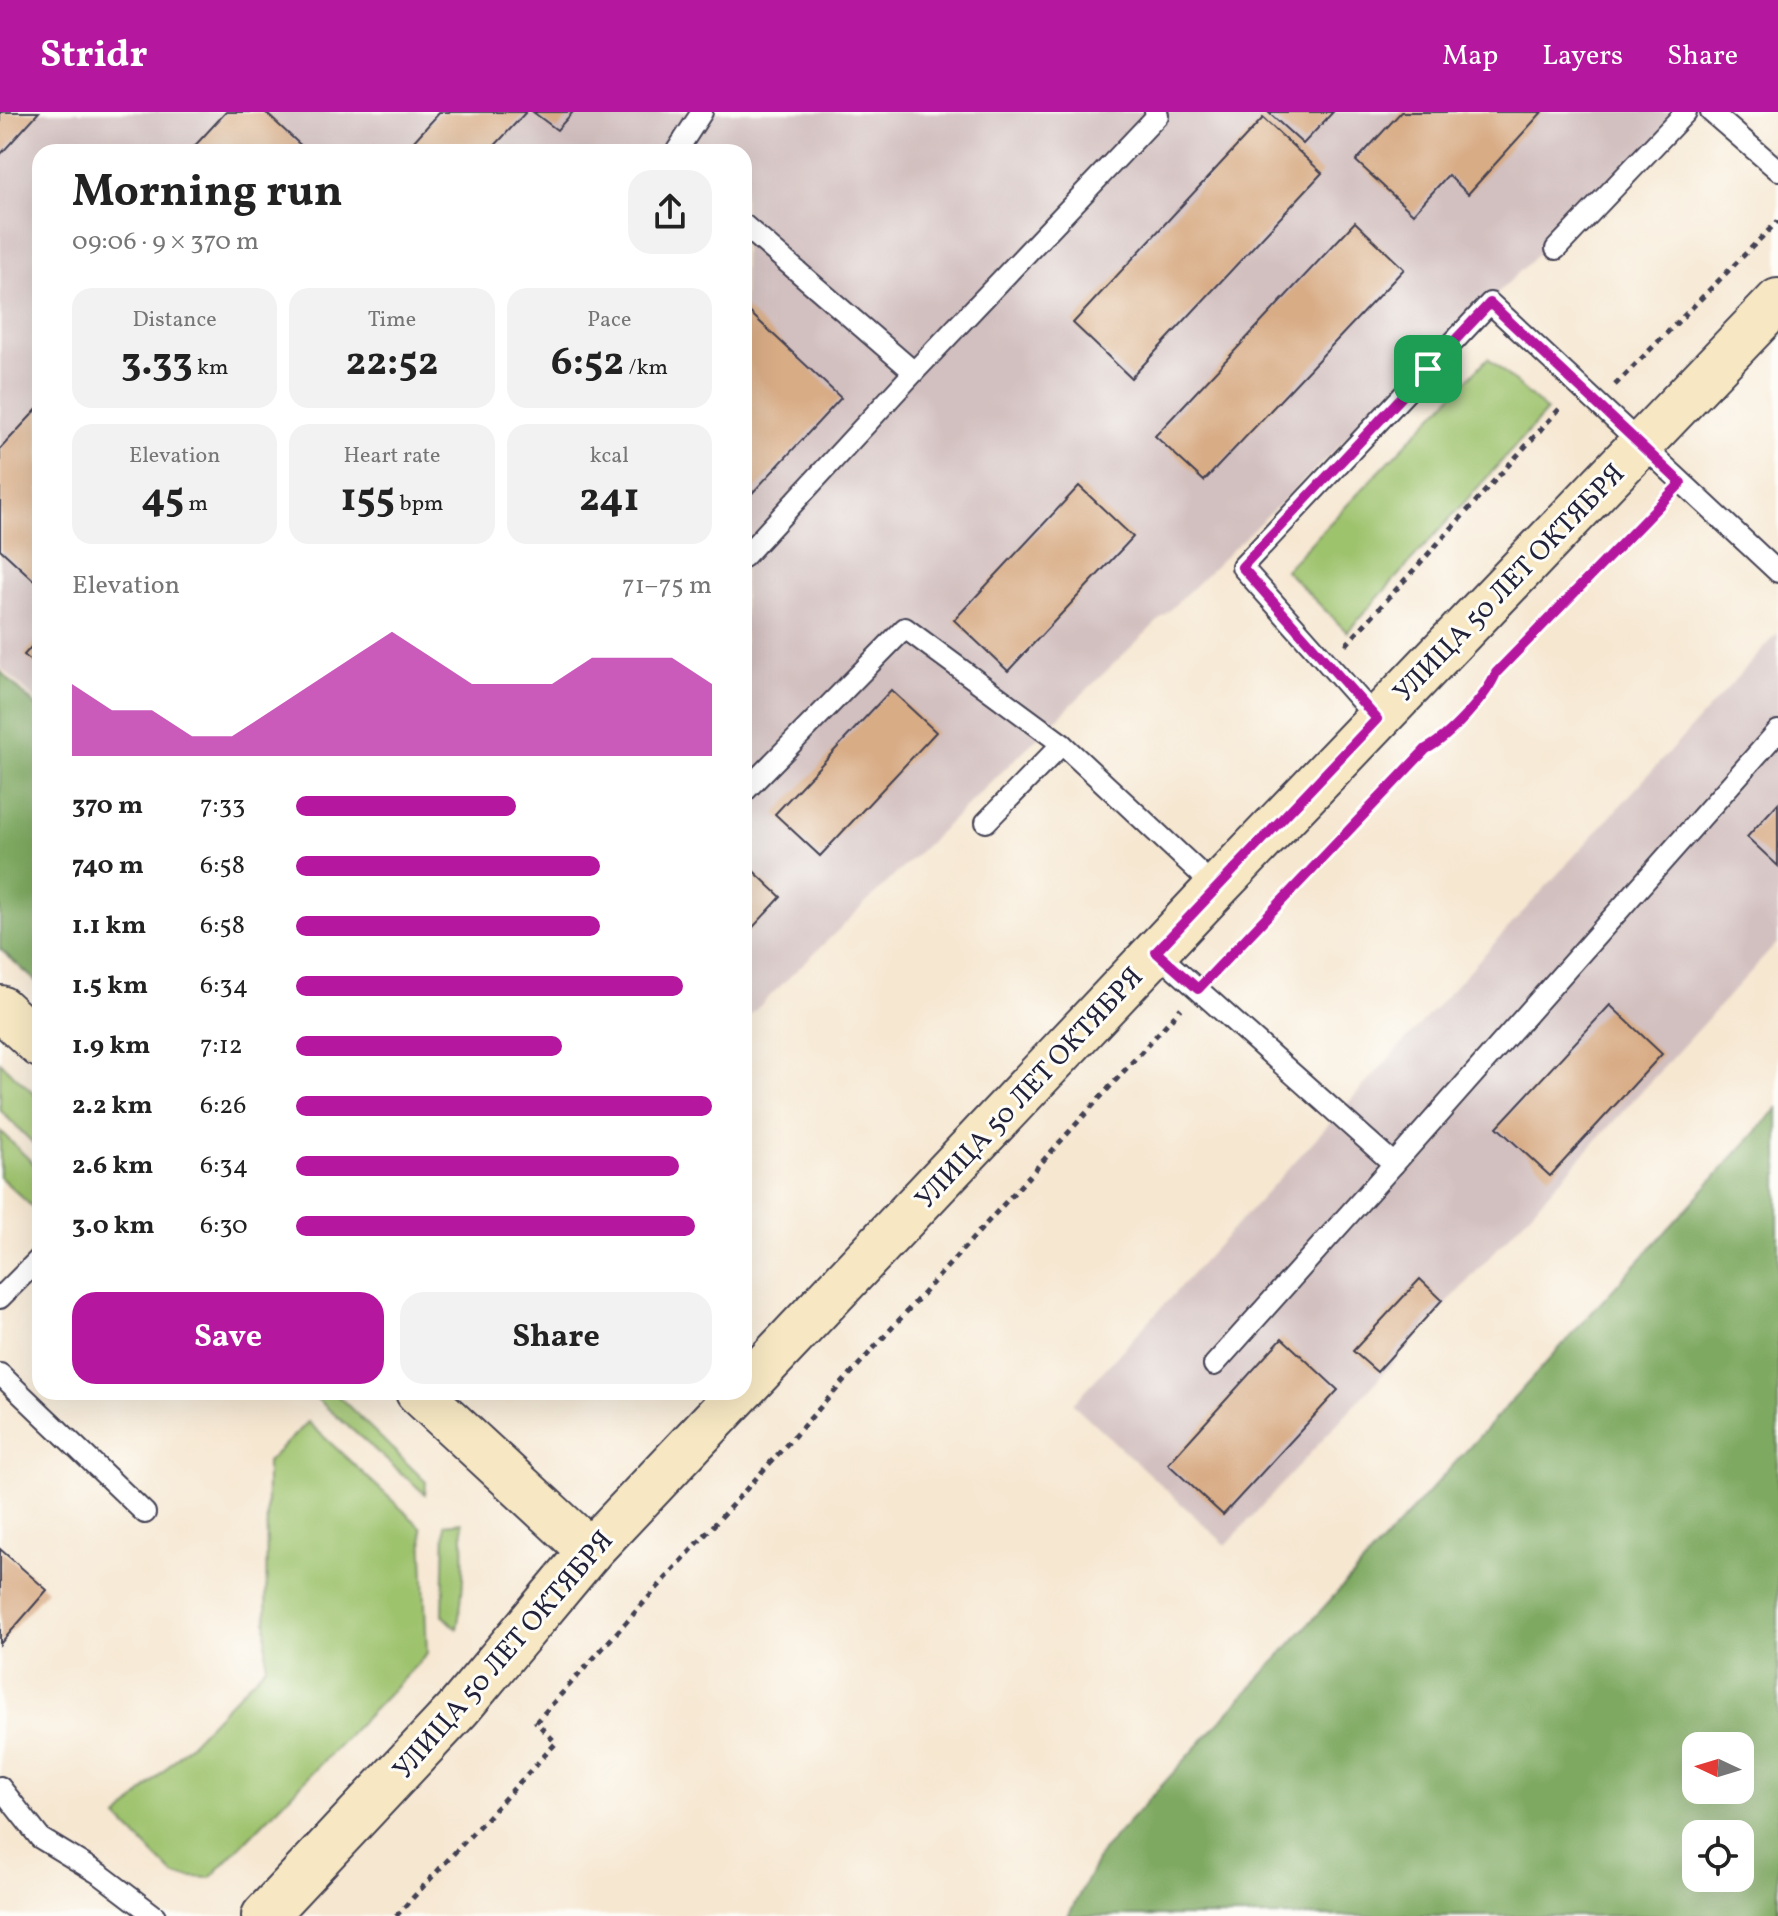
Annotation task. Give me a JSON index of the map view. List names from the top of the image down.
{
  "streets": {
    "main road": ["УЛИЦА 50 ЛЕТ ОКТЯБРЯ"]
  },
  "north": "left",
  "page": {
    "header": "Stridr",
    "nav": ["Map", "Layers", "Share"],
    "heading": ["Morning run", "09:06 · 9 × 370 m"],
    "stats": [
      ["Distance", "3.33 km"],
      ["Time", "22:52"],
      ["Pace", "6:52 /km"],
      ["Elevation", "45 m"],
      ["Heart rate", "155 bpm"],
      ["kcal", "241"]
    ],
    "chart": ["Elevation", "71–75 m"],
    "list": [
      {
        "name": "370 m",
        "note": "7:33"
      },
      {
        "name": "740 m",
        "note": "6:58"
      },
      {
        "name": "1.1 km",
        "note": "6:58"
      },
      {
        "name": "1.5 km",
        "note": "6:34"
      },
      {
        "name": "1.9 km",
        "note": "7:12"
      },
      {
        "name": "2.2 km",
        "note": "6:26"
      },
      {
        "name": "2.6 km",
        "note": "6:34"
      },
      {
        "name": "3.0 km",
        "note": "6:30"
      }
    ],
    "buttons": ["Save", "Share"]
  }
}
